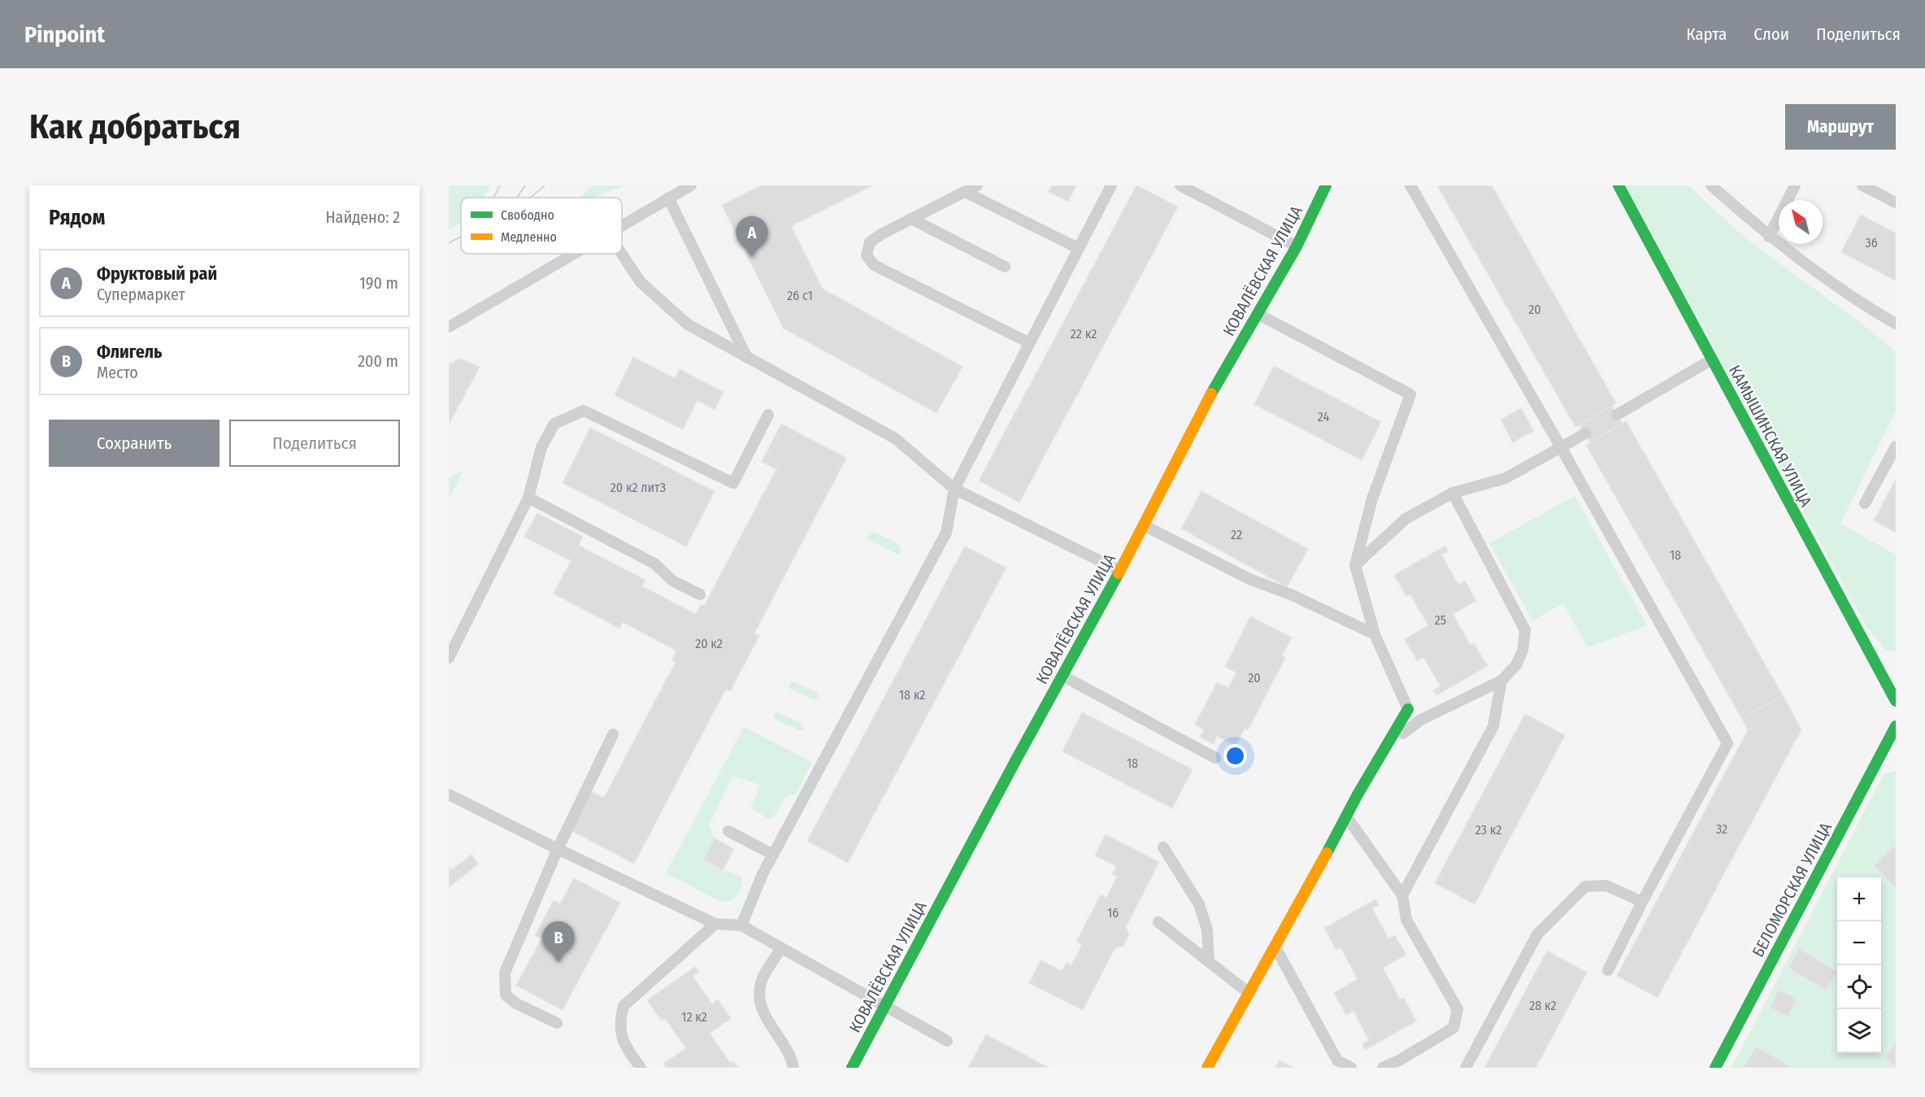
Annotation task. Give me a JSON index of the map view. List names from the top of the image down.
{
  "streets": {
    "street": ["КОВАЛЁВСКАЯ УЛИЦА", "КАМЫШИНСКАЯ УЛИЦА", "БЕЛОМОРСКАЯ УЛИЦА"]
  },
  "house_numbers": [
    "36",
    "26 с1",
    "20",
    "22 к2",
    "24",
    "20 к2 литЗ",
    "22",
    "18",
    "25",
    "20 к2",
    "20",
    "18 к2",
    "18",
    "32",
    "23 к2",
    "16",
    "28 к2",
    "12 к2"
  ],
  "legend": ["Свободно", "Медленно"],
  "north": "top left",
  "page": {
    "header": "Pinpoint",
    "nav": ["Карта", "Слои", "Поделиться"],
    "buttons": [
      "Маршрут",
      ["Сохранить", "Поделиться"]
    ],
    "title": "Как добраться",
    "heading": ["Рядом", "Найдено: 2"],
    "pins": ["A", "B"],
    "list": [
      {
        "mark": "A",
        "name": "Фруктовый рай",
        "note": "Супермаркет",
        "value": "190 m"
      },
      {
        "mark": "B",
        "name": "Флигель",
        "note": "Место",
        "value": "200 m"
      }
    ],
    "map_buttons": ["+", "−"]
  }
}
